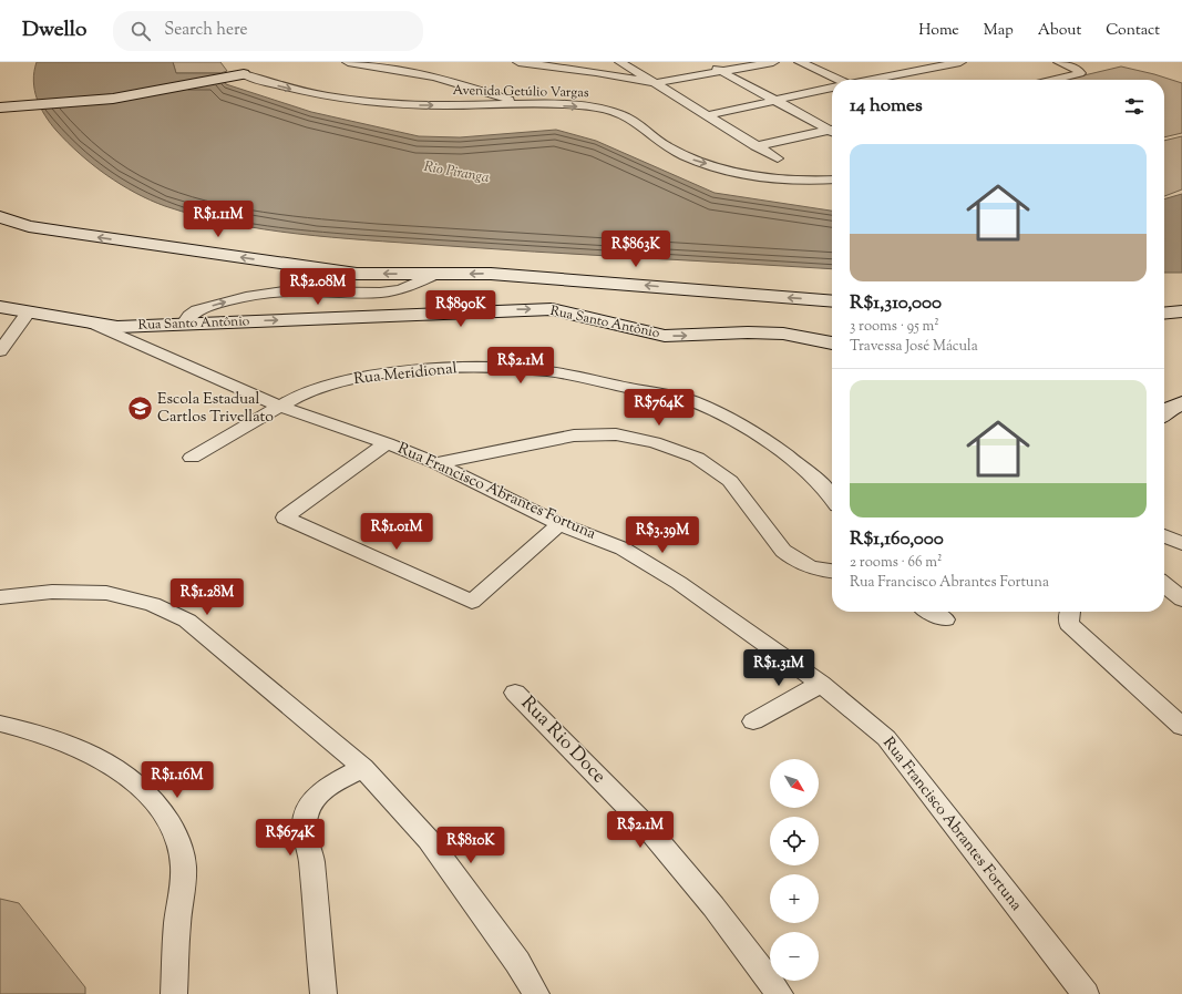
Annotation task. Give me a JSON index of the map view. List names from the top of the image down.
{
  "streets": {
    "main road": ["Rua Santo Antônio"],
    "street": [
      "Avenida Getúlio Vargas",
      "Rua Meridional",
      "Rua Francisco Abrantes Fortuna",
      "Rua Rio Doce"
    ]
  },
  "crossings": [
    ["Rua Santo Antônio", "Rua Francisco Abrantes Fortuna"],
    ["Rua Meridional", "Rua Francisco Abrantes Fortuna"]
  ],
  "water": ["Rio Piranga"],
  "places": {
    "school or university": ["Escola Estadual Cartlos Trivellato"]
  },
  "north": "bottom right",
  "page": {
    "header": "Dwello",
    "search": "Search here",
    "nav": [
      "Home",
      "Map",
      "About",
      "Contact"
    ],
    "heading": "14 homes",
    "list": [
      {
        "name": "R$1,310,000",
        "note": "3 rooms · 95 m² · Travessa José Mácula"
      },
      {
        "name": "R$1,160,000",
        "note": "2 rooms · 66 m² · Rua Francisco Abrantes Fortuna"
      }
    ],
    "price": [
      "R$1.11M",
      "R$863K",
      "R$2.08M",
      "R$890K",
      "R$2.1M",
      "R$764K",
      "R$1.01M",
      "R$3.39M",
      "R$1.28M",
      "R$1.31M",
      "R$1.16M",
      "R$2.1M",
      "R$674K",
      "R$810K"
    ],
    "map_buttons": ["+", "−"]
  }
}
